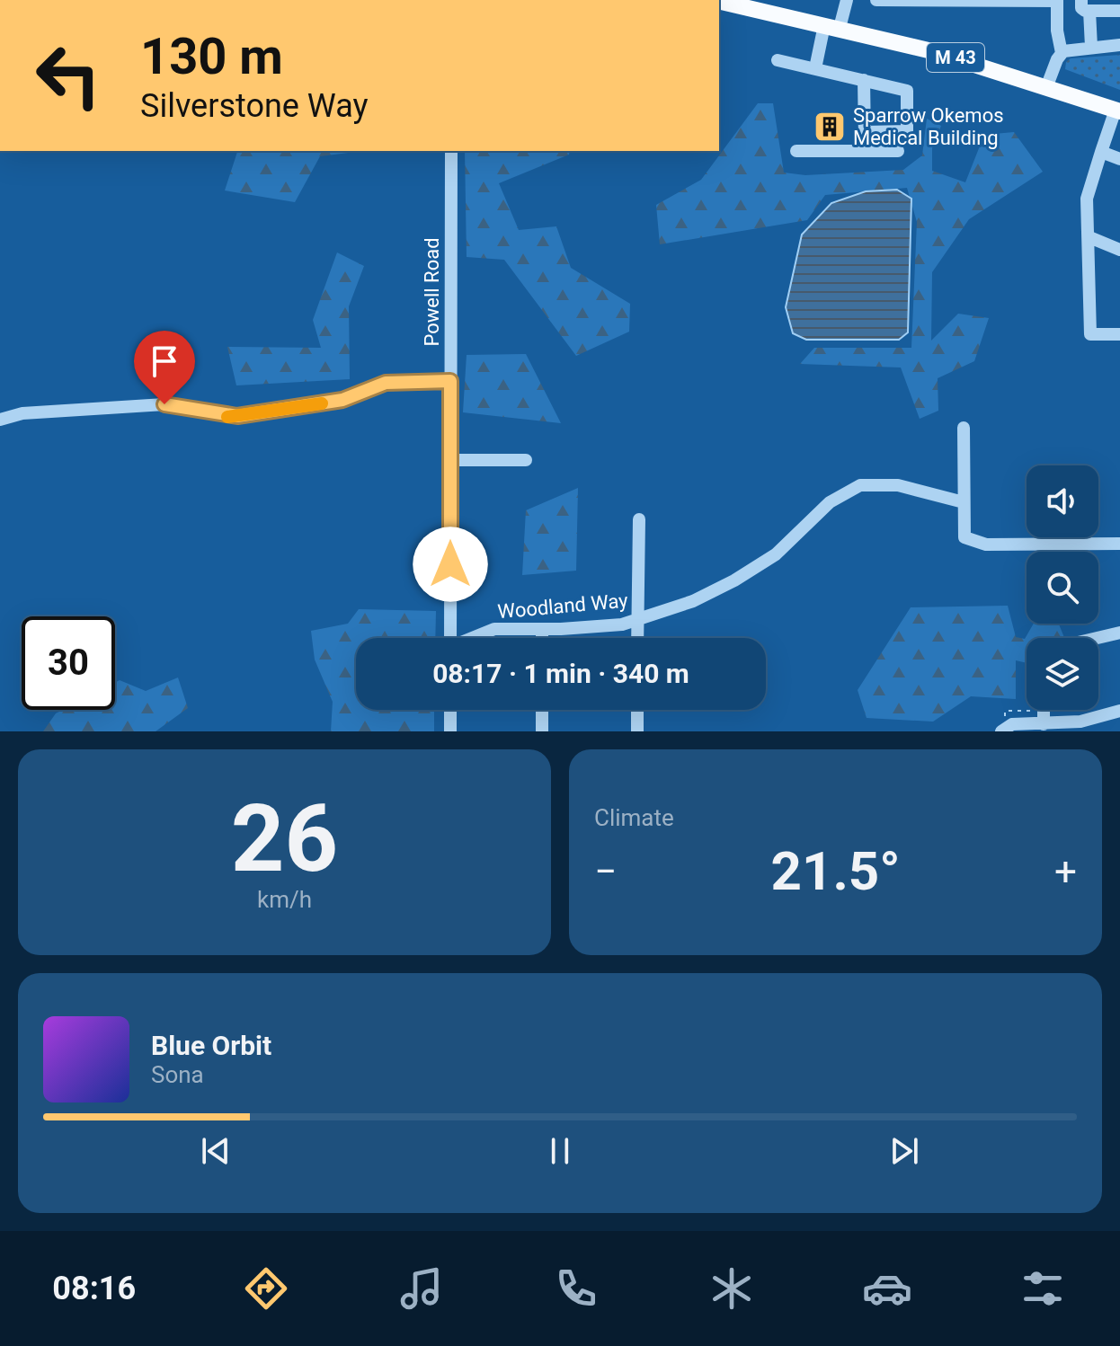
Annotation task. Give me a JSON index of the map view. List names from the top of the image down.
{
  "streets": {
    "main road": ["M 43"],
    "street": ["Powell Road", "Woodland Way"]
  },
  "places": {
    "building": ["Sparrow Okemos Medical Building"]
  },
  "page": {
    "turn": ["130 m", "Silverstone Way"],
    "limit": "30",
    "trip": "08:17 · 1 min · 340 m",
    "tile": [
      ["26", "km/h"],
      "Climate"
    ],
    "heat": ["−", "21.5°", "+"],
    "song": ["Blue Orbit", "Sona"],
    "tabs": "08:16"
  }
}
